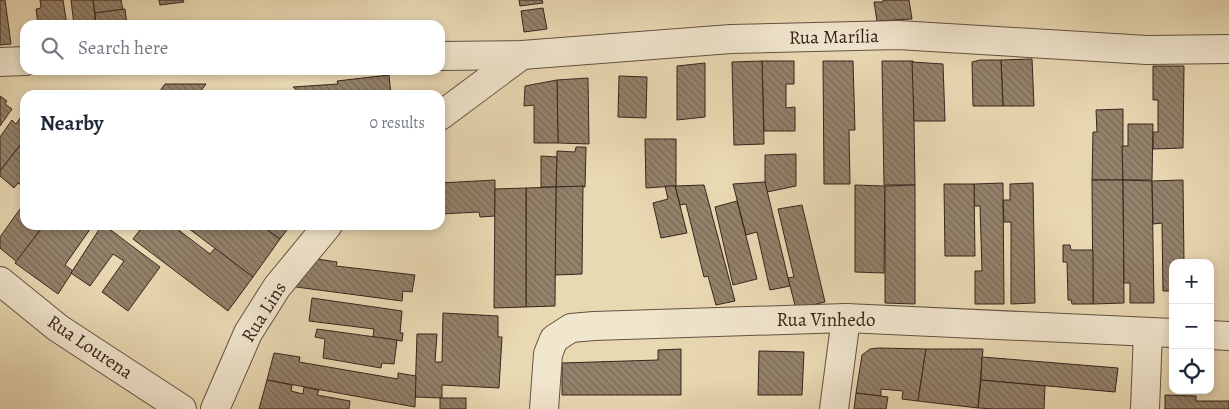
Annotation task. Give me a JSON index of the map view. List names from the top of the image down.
{
  "streets": {
    "street": [
      "Rua Marília",
      "Rua Lins",
      "Rua Vinhedo",
      "Rua Lourena"
    ]
  },
  "page": {
    "search": "Search here",
    "heading": ["Nearby", "0 results"],
    "map_buttons": ["+", "−"]
  }
}
